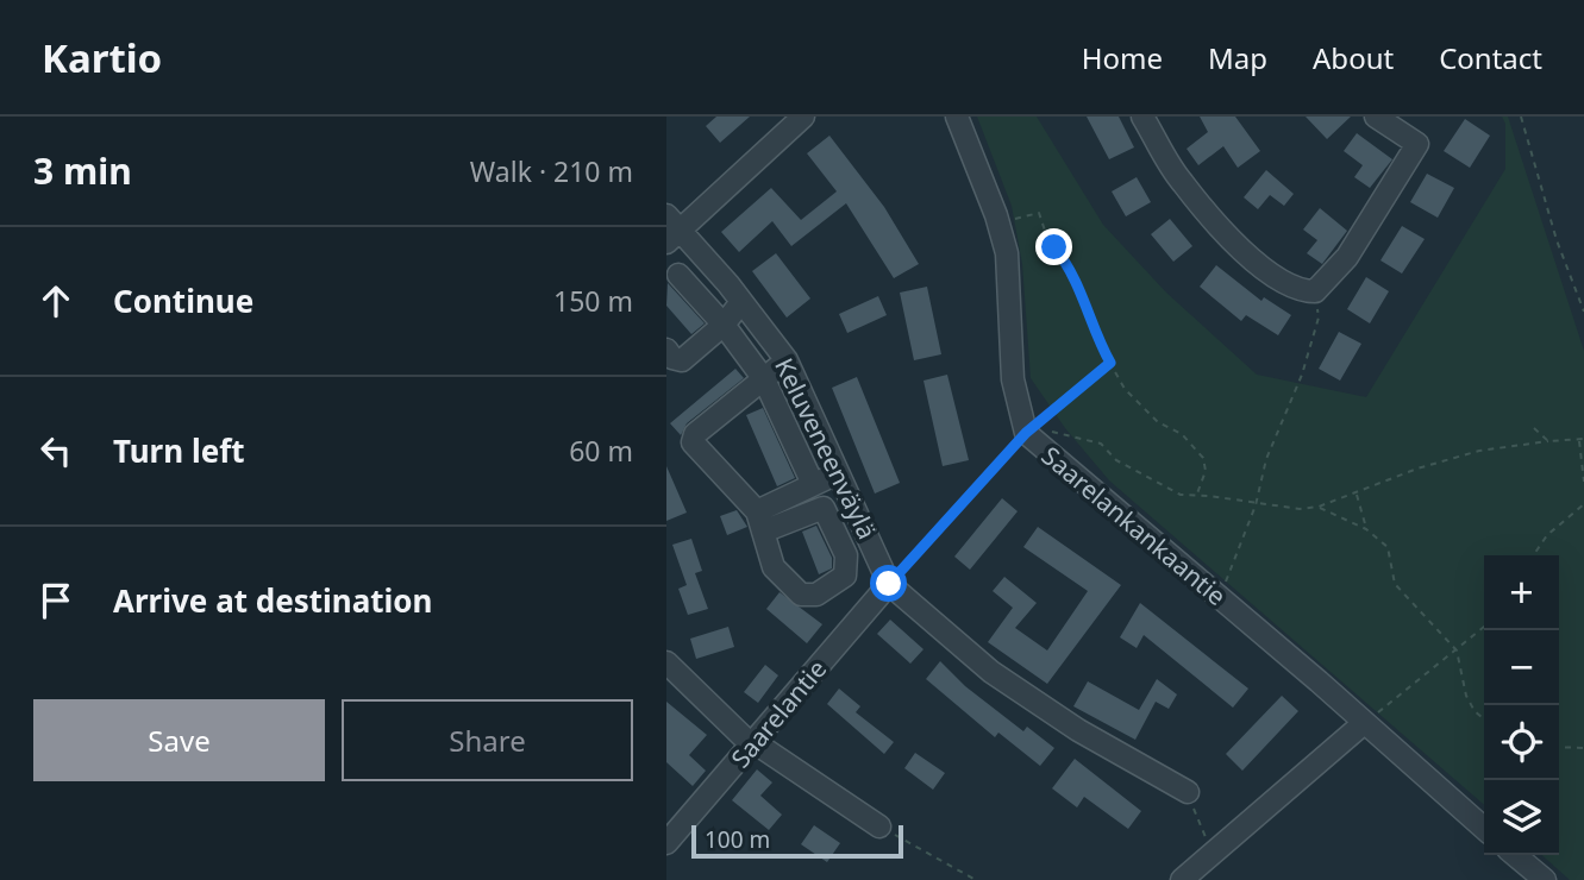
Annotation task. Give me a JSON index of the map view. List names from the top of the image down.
{
  "streets": {
    "street": ["Keluveneenväylä", "Saarelankankaantie", "Saarelantie"]
  },
  "crossings": [
    ["Keluveneenväylä", "Saarelantie"]
  ],
  "scale_bar": "100 m",
  "page": {
    "header": "Kartio",
    "nav": [
      "Home",
      "Map",
      "About",
      "Contact"
    ],
    "heading": ["3 min", "Walk · 210 m"],
    "list": [
      ["Continue", "150 m"],
      ["Turn left", "60 m"],
      "Arrive at destination"
    ],
    "map_buttons": ["+", "−"],
    "buttons": ["Save", "Share"],
    "scale": "100 m"
  }
}
